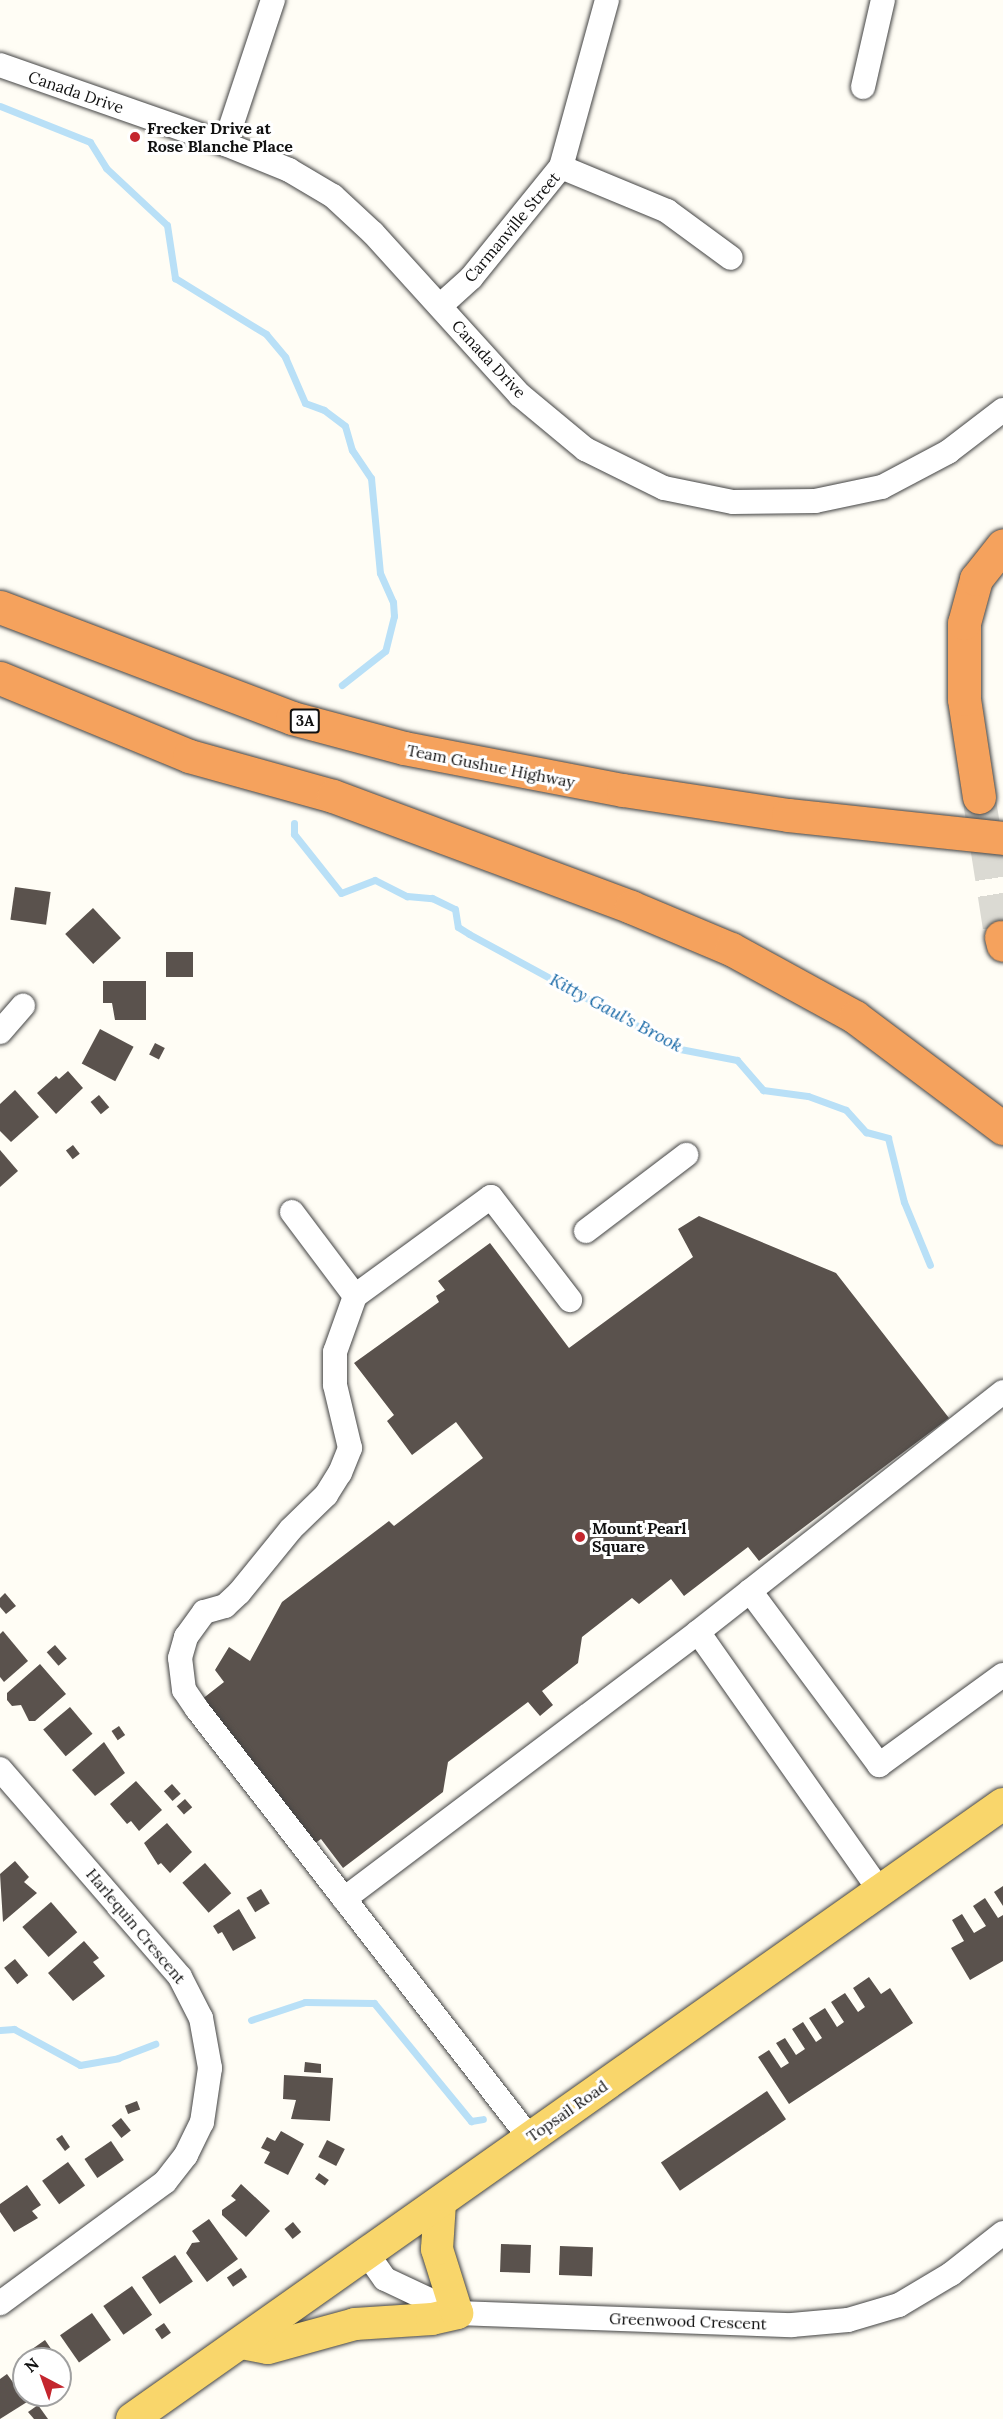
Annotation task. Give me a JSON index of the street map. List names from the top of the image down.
{
  "streets": {
    "highway": ["3A", "Team Gushue Highway"],
    "main road": ["Topsail Road"],
    "street": [
      "Canada Drive",
      "Carmanville Street",
      "Harlequin Crescent",
      "Greenwood Crescent"
    ]
  },
  "crossings": [
    ["Canada Drive", "Carmanville Street"],
    ["Topsail Road", "Greenwood Crescent"]
  ],
  "water": ["Kitty Gaul's Brook"],
  "places": ["Frecker Drive at Rose Blanche Place", "Mount Pearl Square"],
  "north": "top left"
}
